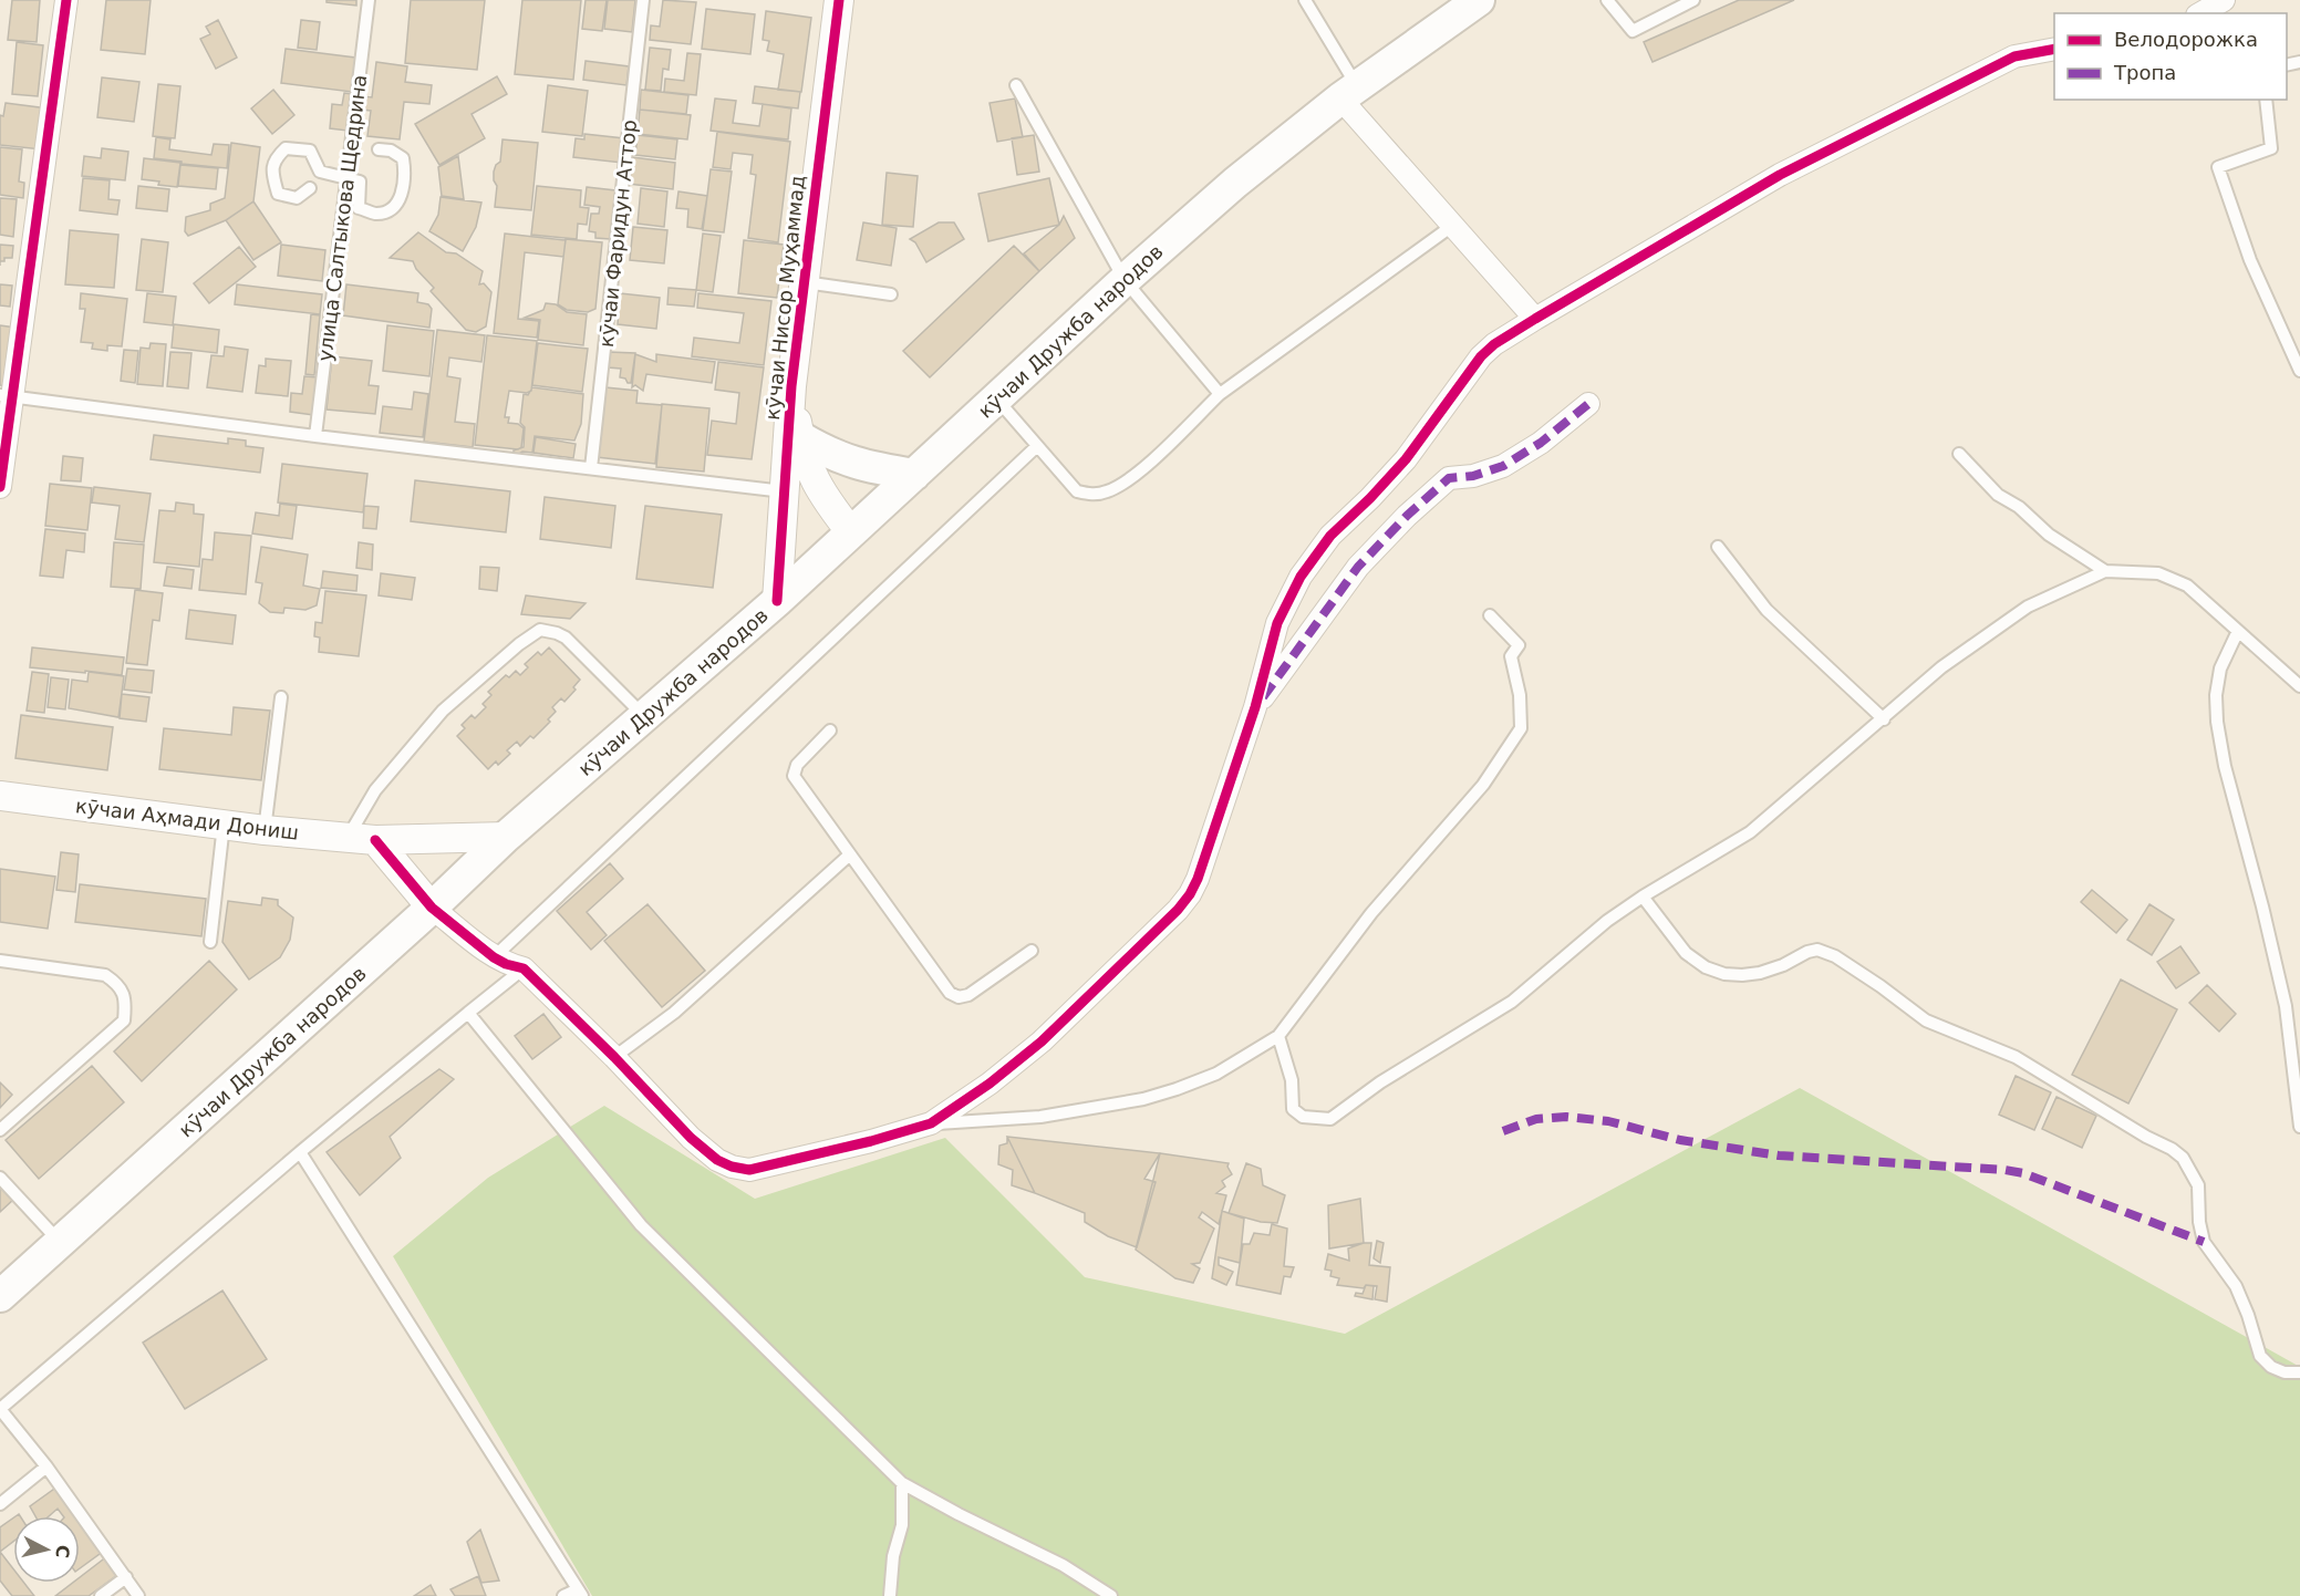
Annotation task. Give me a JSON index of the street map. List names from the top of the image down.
{
  "streets": {
    "main road": ["кӯчаи Дружба народов"],
    "street": ["кӯчаи Нисор Муҳаммад", "кӯчаи Аҳмади Дониш"],
    "lane": ["улица Салтыкова Щедрина", "кӯчаи Фаридун Аттор"]
  },
  "crossings": [
    ["кӯчаи Нисор Муҳаммад", "кӯчаи Дружба народов"],
    ["кӯчаи Дружба народов", "кӯчаи Аҳмади Дониш"]
  ],
  "legend": ["Велодорожка", "Тропа"],
  "north": "right"
}
